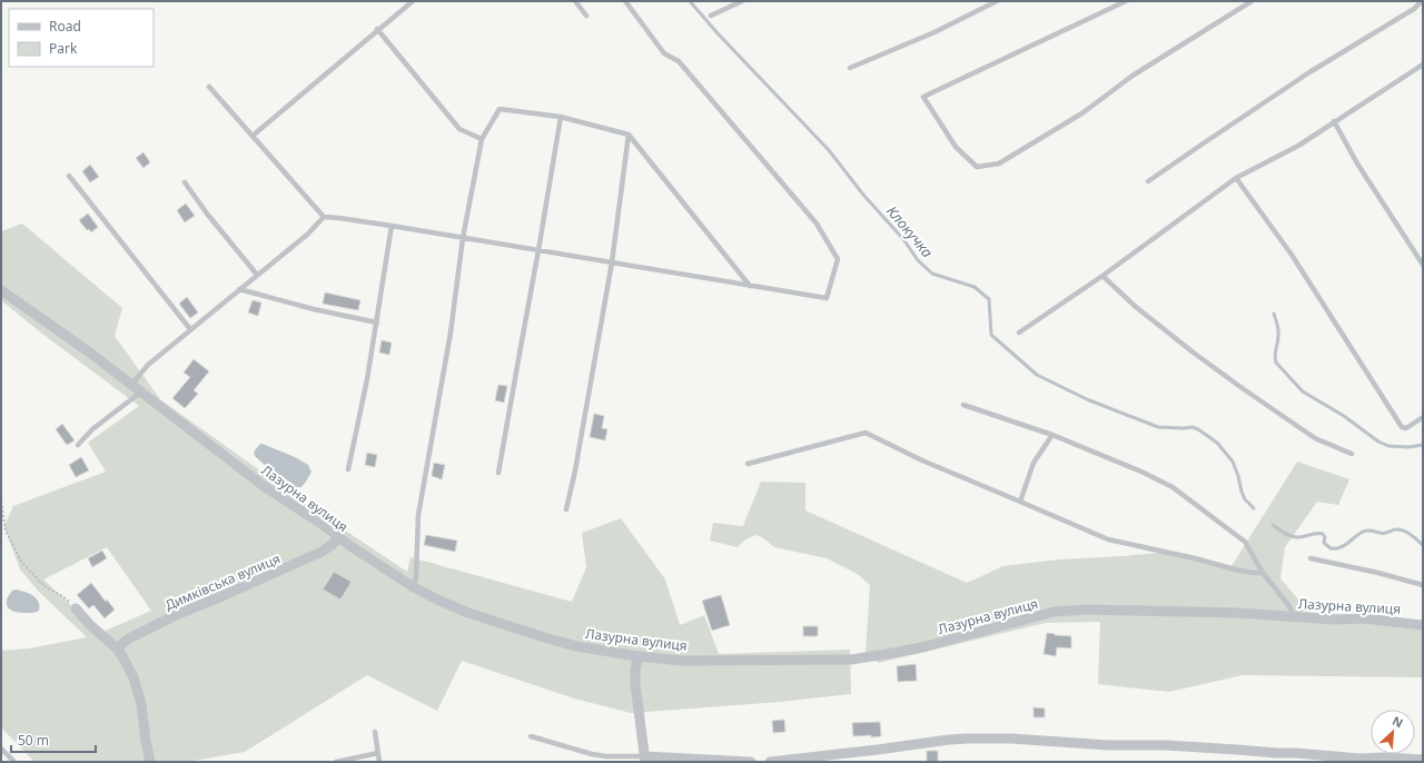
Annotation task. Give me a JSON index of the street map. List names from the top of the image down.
{
  "streets": {
    "street": ["Лазурна вулиця", "Димківська вулиця"]
  },
  "crossings": [
    ["Лазурна вулиця", "Димківська вулиця"]
  ],
  "water": ["Клокучка"],
  "legend": ["Road", "Park"],
  "scale_bar": "50 m",
  "north": "top right"
}
